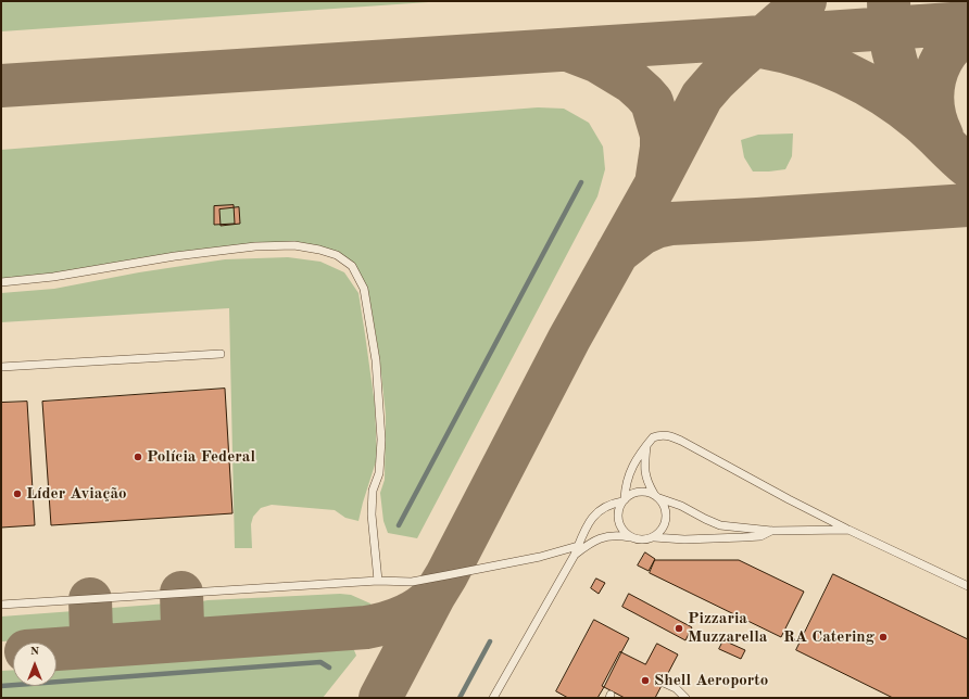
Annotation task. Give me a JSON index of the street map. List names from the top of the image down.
{
  "places": [
    "Polícia Federal",
    "Líder Aviação",
    "Pizzaria Muzzarella",
    "RA Catering",
    "Shell Aeroporto"
  ],
  "north": "top"
}
